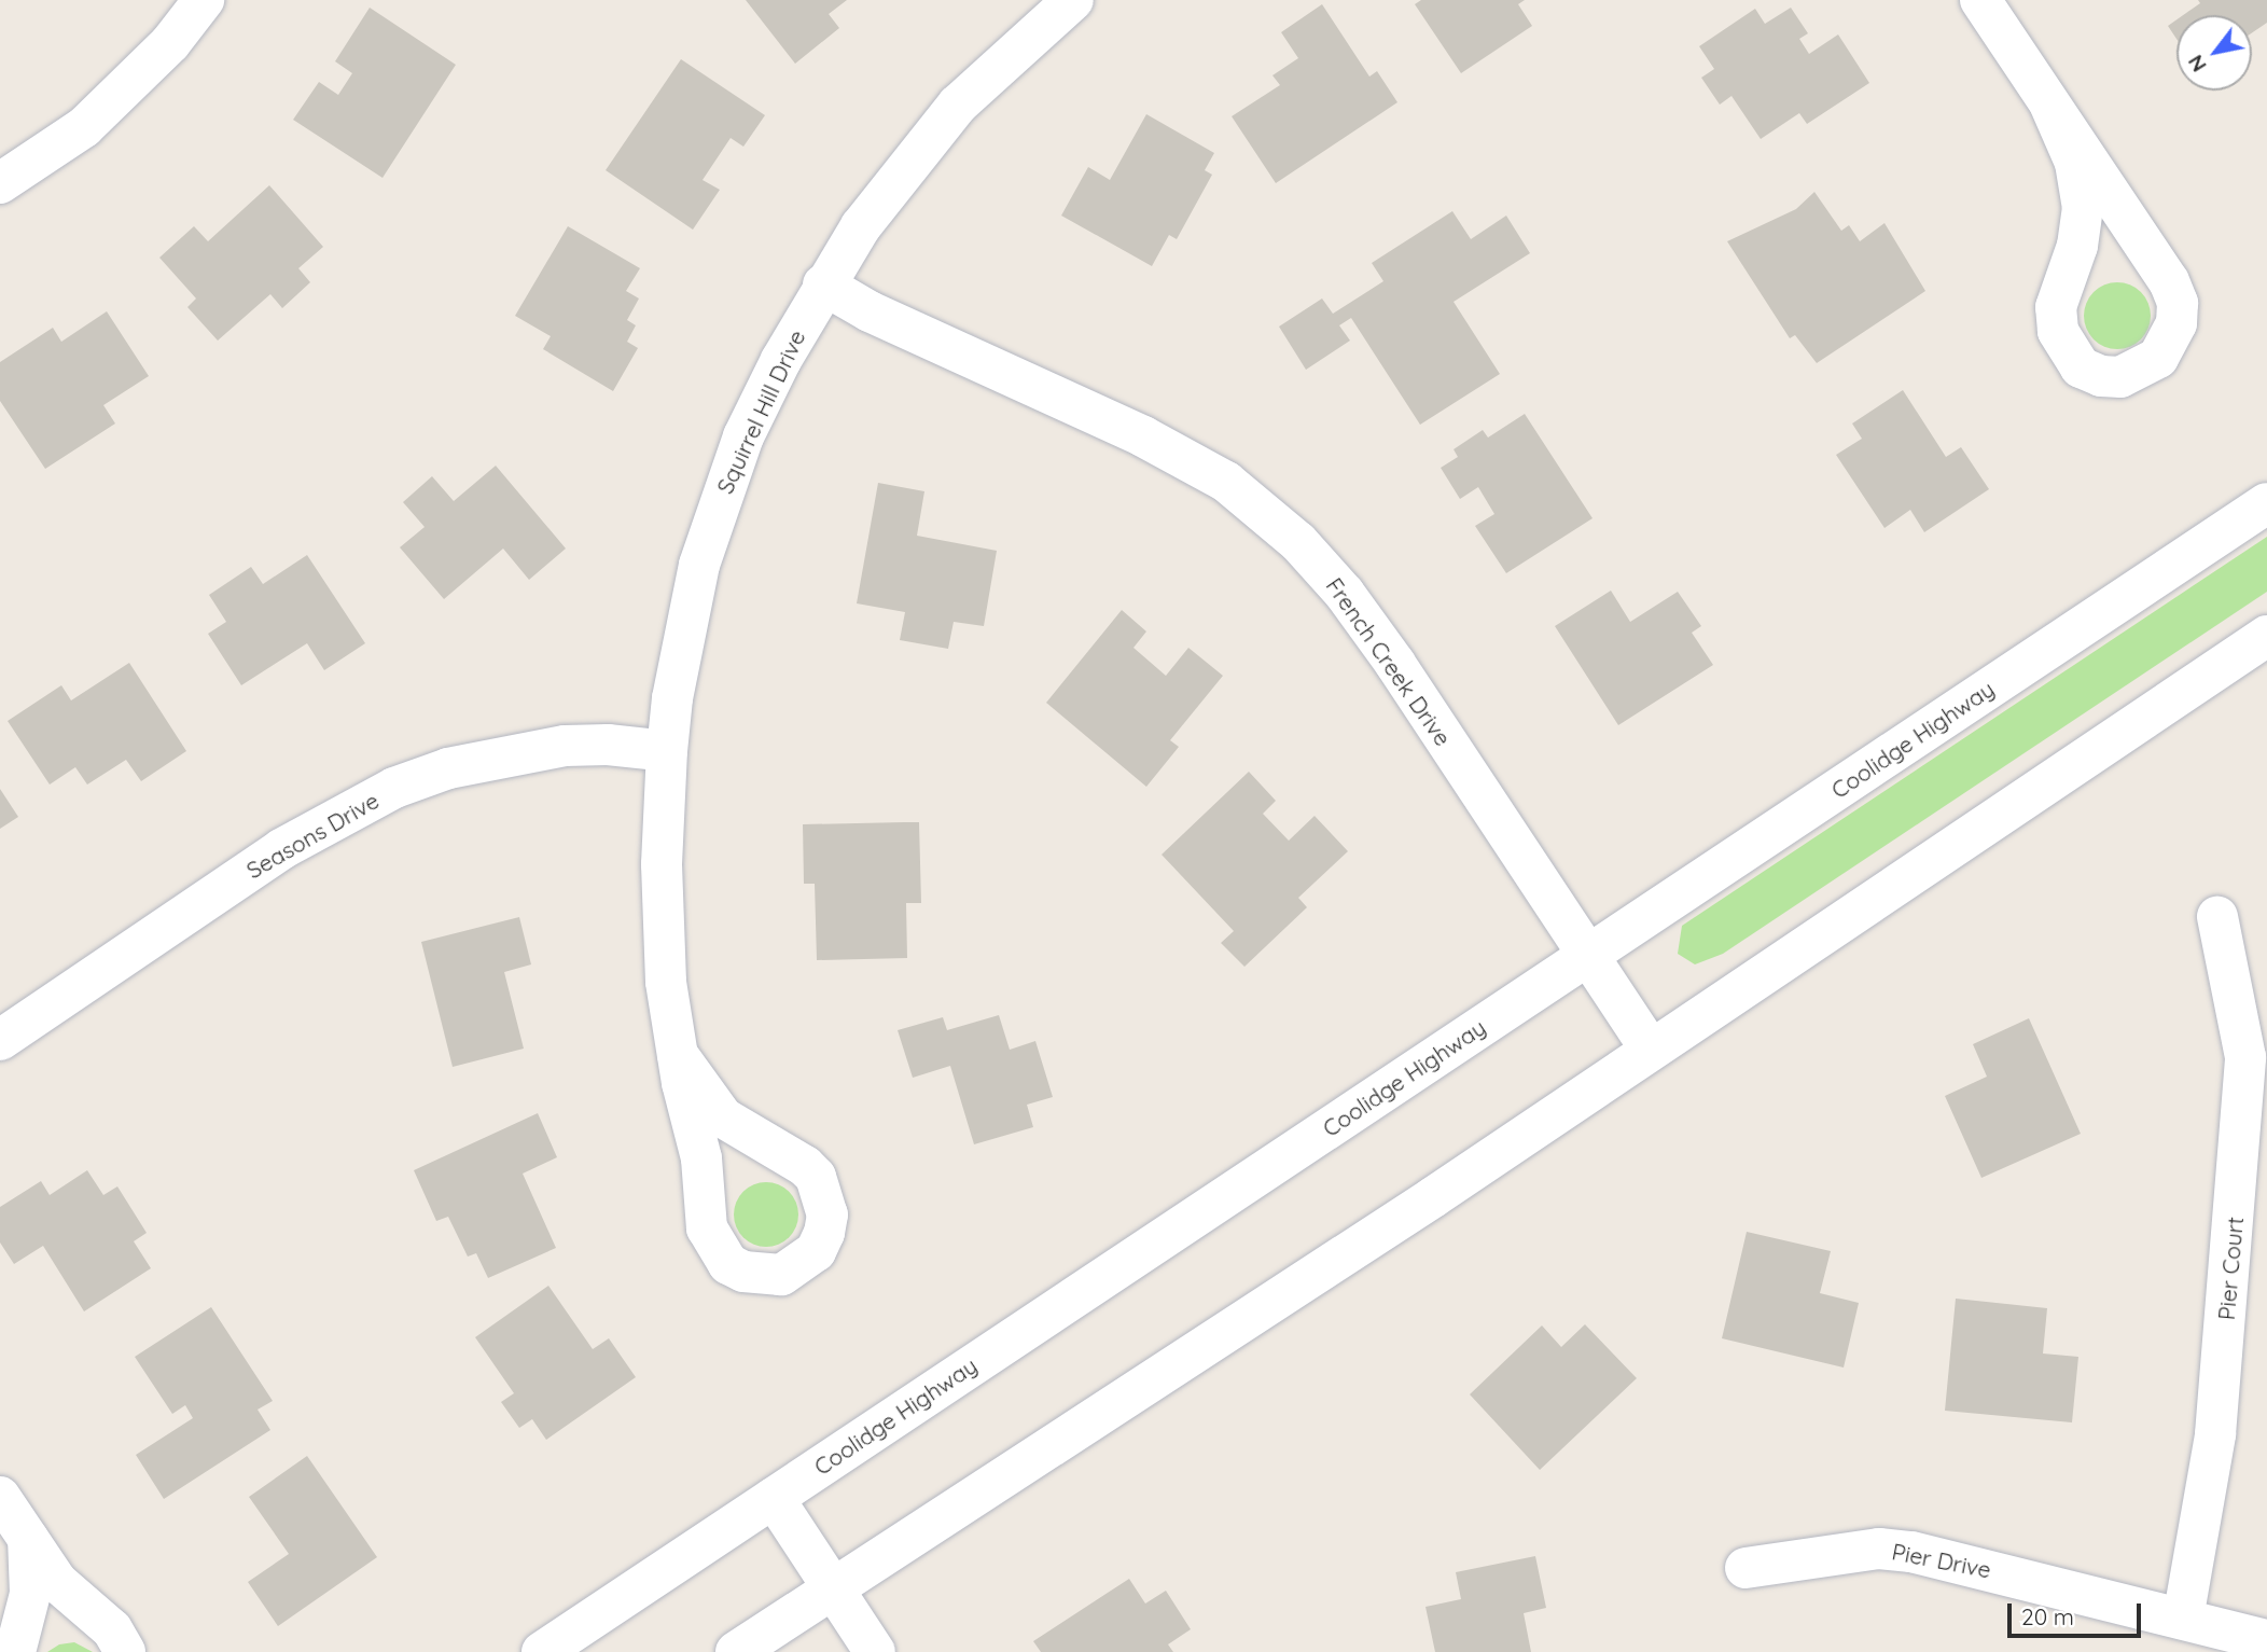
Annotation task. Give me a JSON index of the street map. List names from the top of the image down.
{
  "streets": {
    "street": [
      "Squirrel Hill Drive",
      "French Creek Drive",
      "Coolidge Highway",
      "Seasons Drive",
      "Pier Court",
      "Pier Drive"
    ]
  },
  "crossings": [
    ["Squirrel Hill Drive", "French Creek Drive"],
    ["Squirrel Hill Drive", "Seasons Drive"],
    ["French Creek Drive", "Coolidge Highway"],
    ["Pier Court", "Pier Drive"]
  ],
  "scale_bar": "20 m",
  "north": "bottom left"
}
